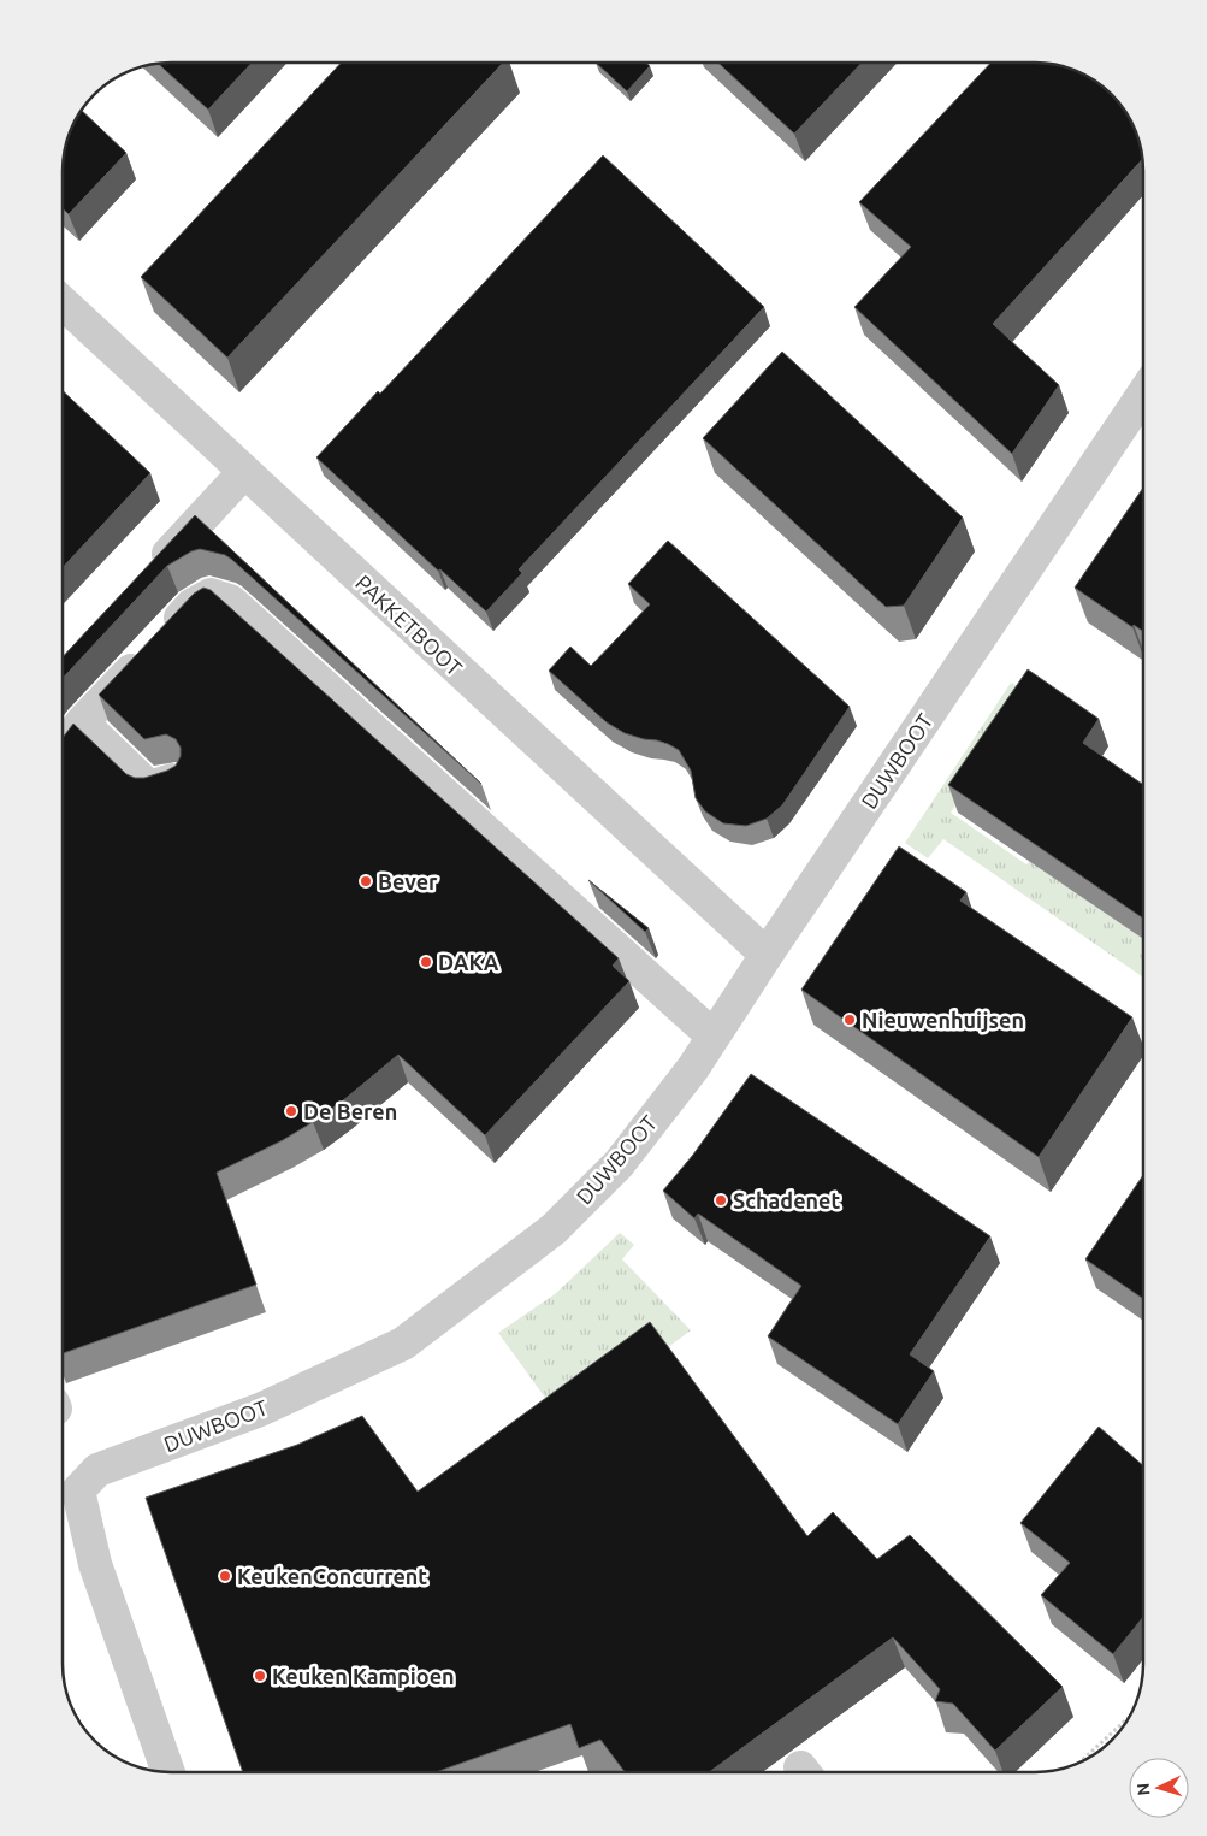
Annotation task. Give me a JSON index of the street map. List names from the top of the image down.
{
  "streets": {
    "street": ["PAKKETBOOT", "DUWBOOT"]
  },
  "crossings": [
    ["PAKKETBOOT", "DUWBOOT"]
  ],
  "places": [
    "Bever",
    "DAKA",
    "Nieuwenhuijsen",
    "De Beren",
    "Schadenet",
    "KeukenConcurrent",
    "Keuken Kampioen"
  ],
  "north": "left"
}
